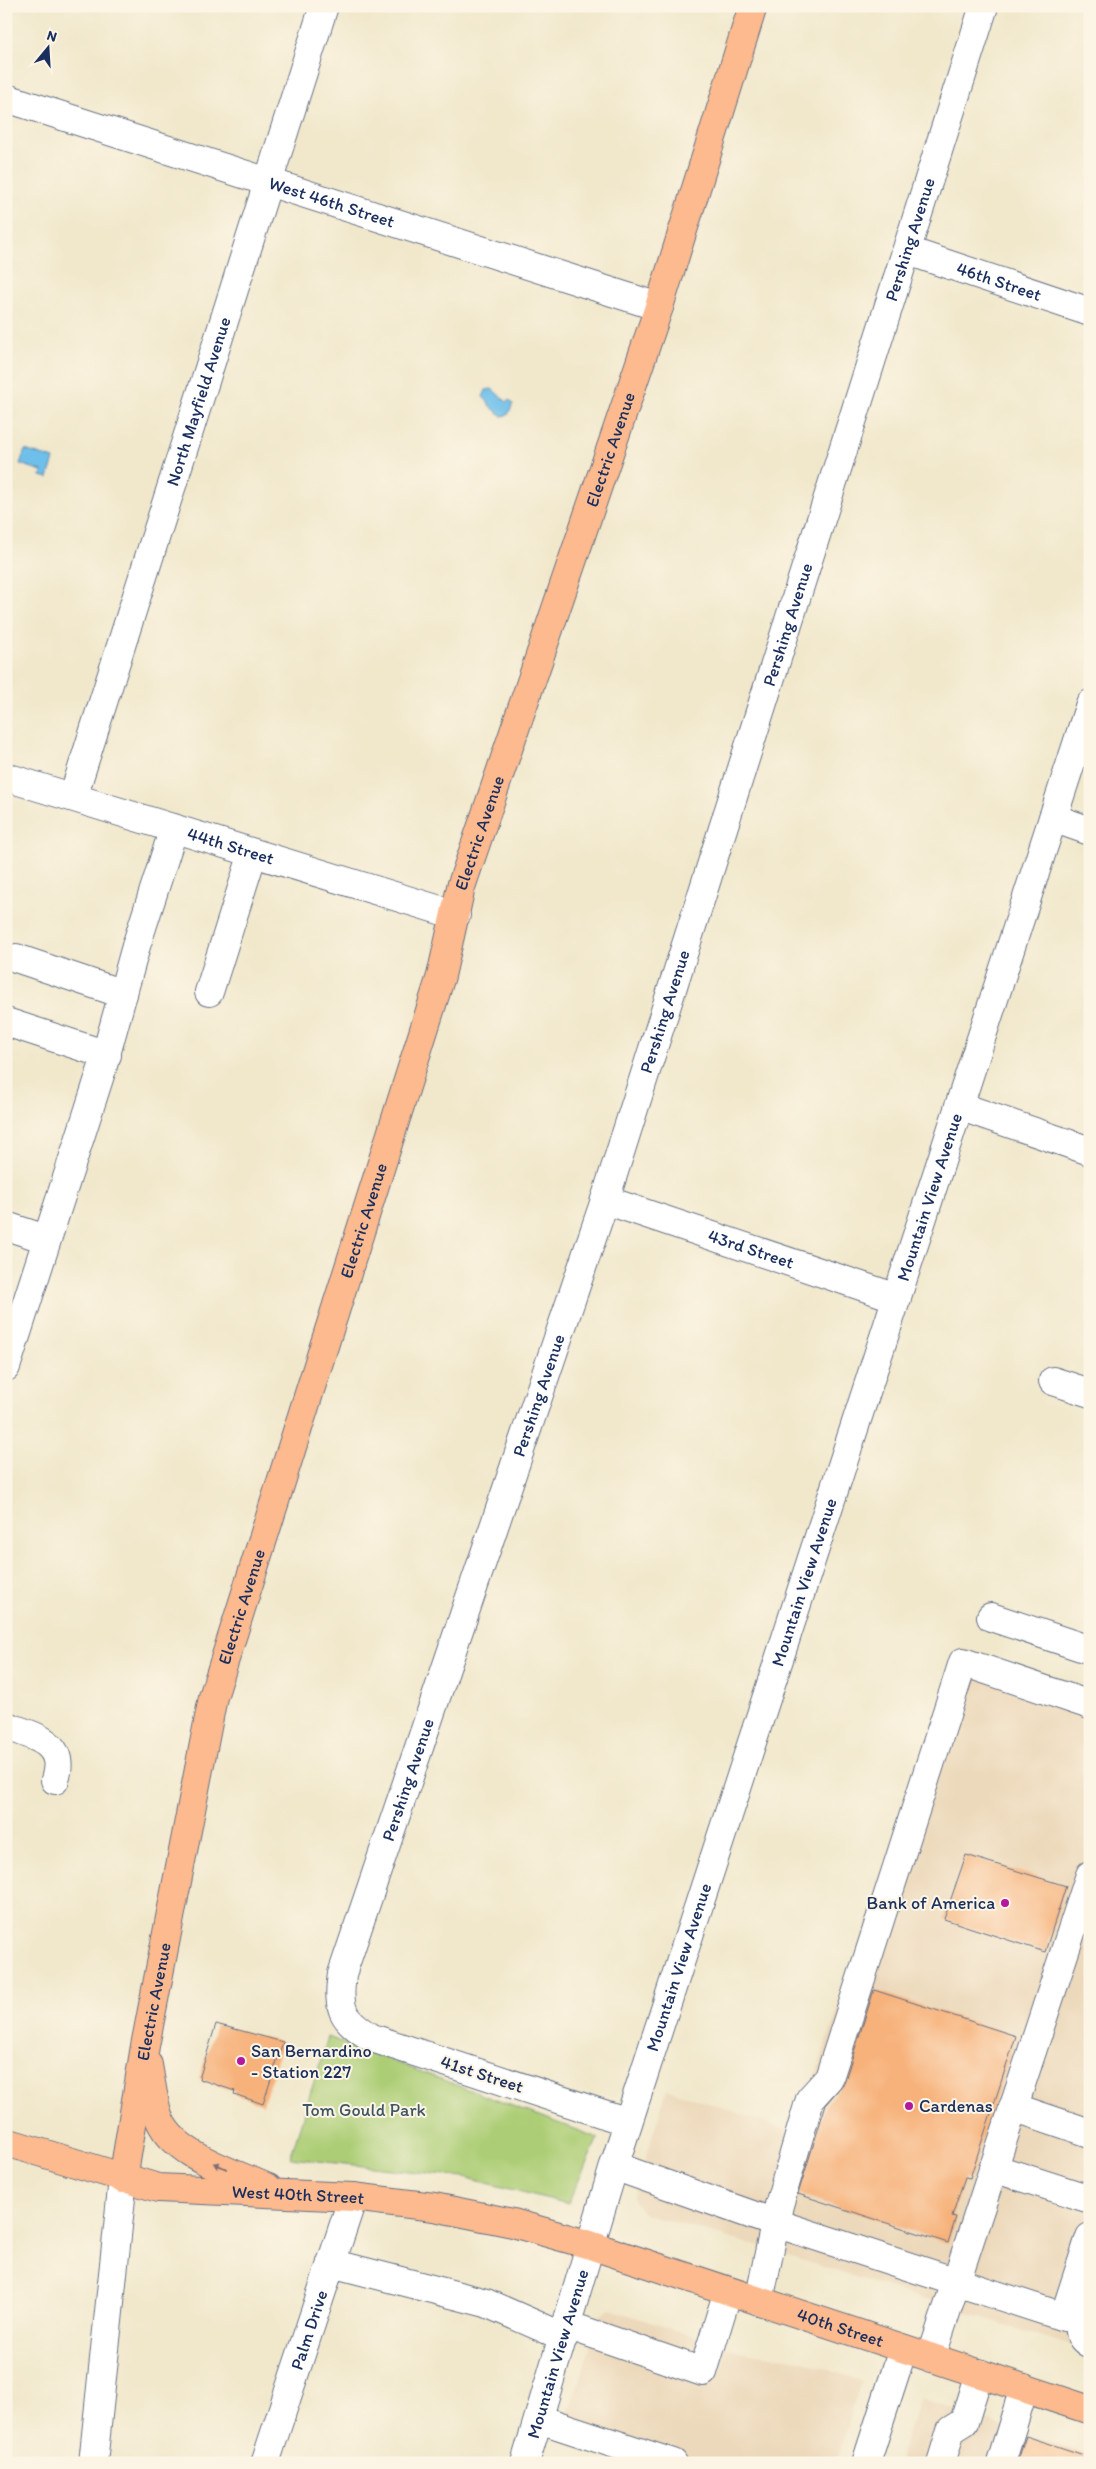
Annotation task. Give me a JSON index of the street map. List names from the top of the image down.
{
  "streets": {
    "main road": ["Electric Avenue", "West 40th Street", "40th Street"],
    "street": [
      "West 46th Street",
      "Pershing Avenue",
      "46th Street",
      "North Mayfield Avenue",
      "44th Street",
      "Mountain View Avenue",
      "43rd Street",
      "41st Street",
      "Palm Drive"
    ]
  },
  "crossings": [
    ["West 46th Street", "North Mayfield Avenue"],
    ["West 46th Street", "Electric Avenue"],
    ["Pershing Avenue", "46th Street"],
    ["Pershing Avenue", "43rd Street"],
    ["Pershing Avenue", "41st Street"],
    ["North Mayfield Avenue", "44th Street"],
    ["Electric Avenue", "44th Street"],
    ["Electric Avenue", "West 40th Street"],
    ["Mountain View Avenue", "43rd Street"],
    ["Mountain View Avenue", "41st Street"],
    ["Mountain View Avenue", "West 40th Street"],
    ["Mountain View Avenue", "40th Street"],
    ["West 40th Street", "40th Street"],
    ["West 40th Street", "Palm Drive"]
  ],
  "parks": ["Tom Gould Park"],
  "places": ["Bank of America", "San Bernardino - Station 227", "Cardenas"],
  "north": "top"
}
